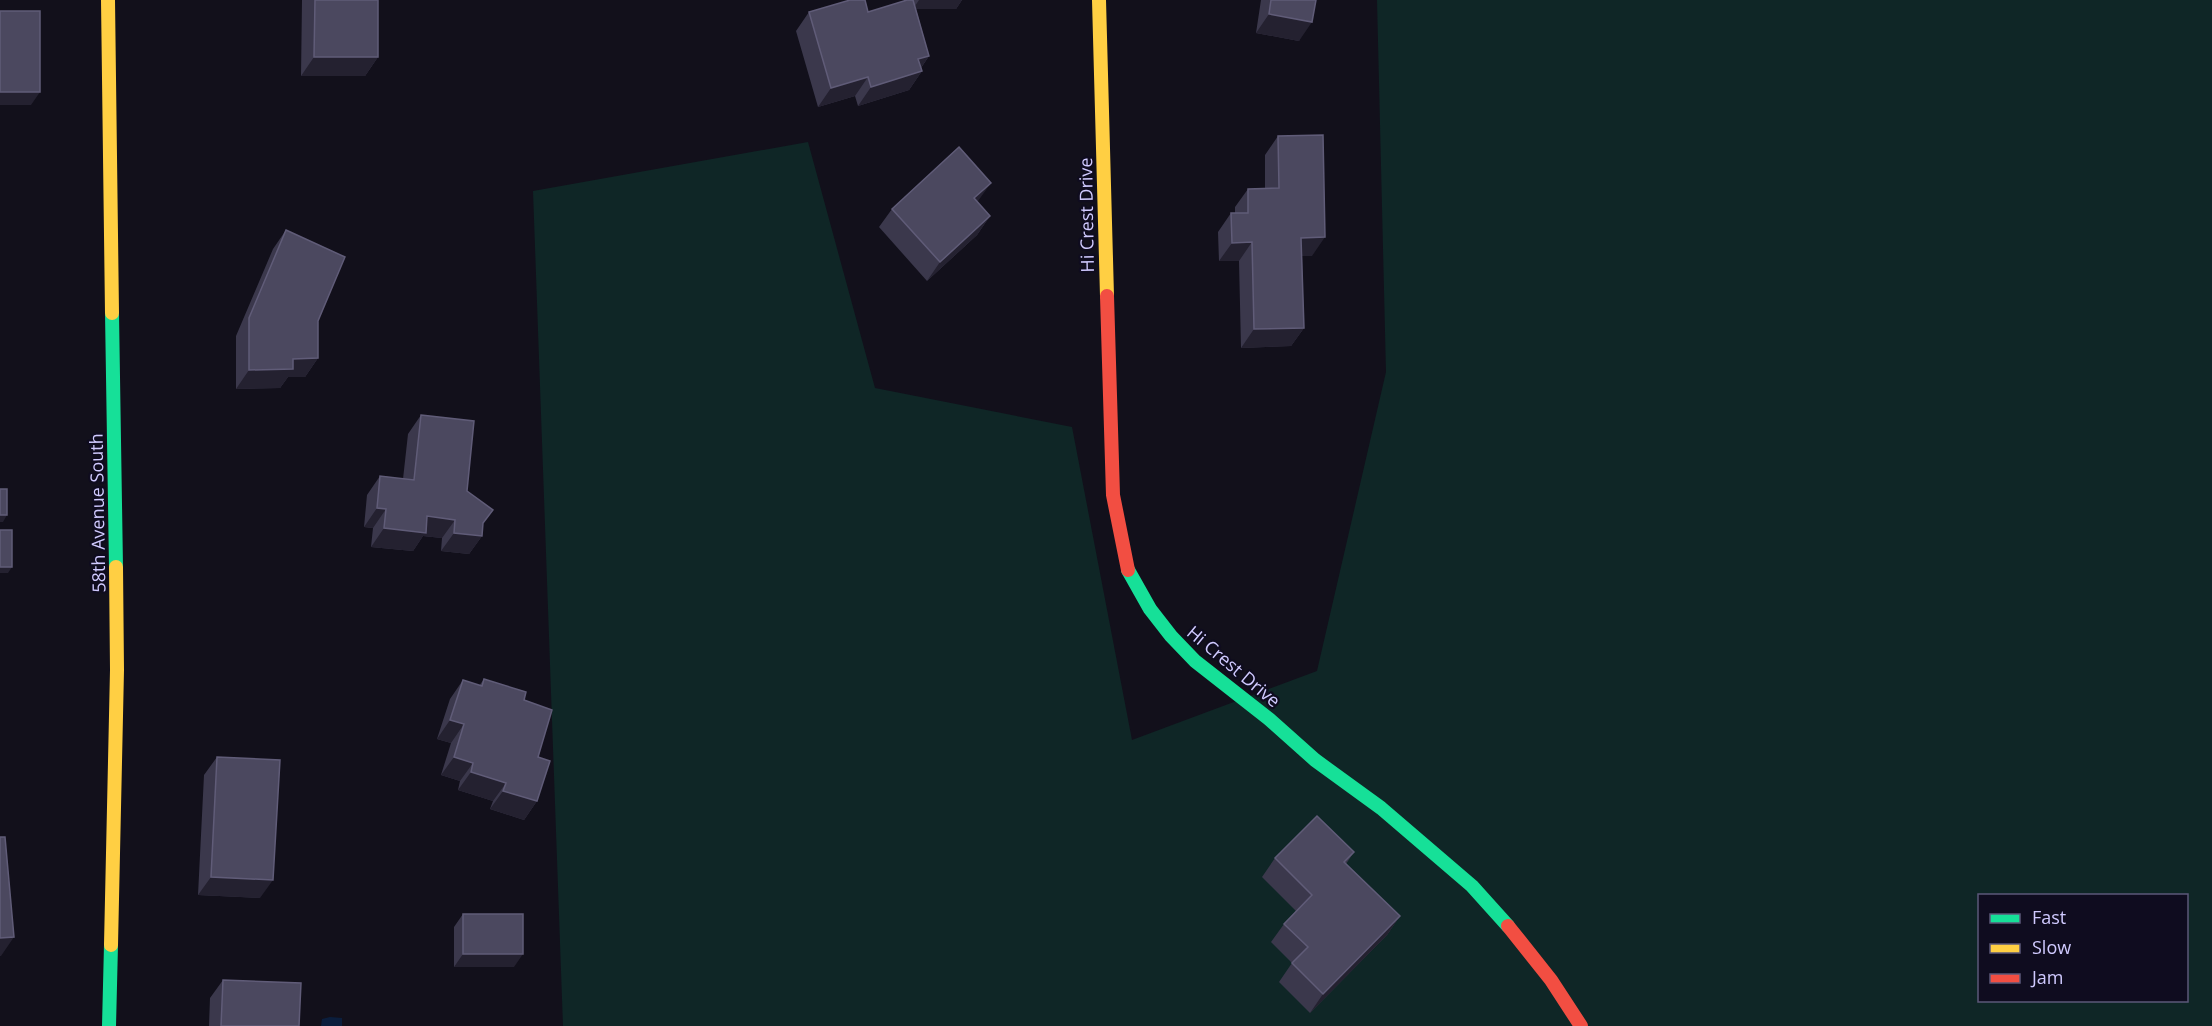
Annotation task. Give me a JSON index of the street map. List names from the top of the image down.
{
  "streets": {
    "street": ["Hi Crest Drive", "58th Avenue South"]
  },
  "legend": ["Fast", "Slow", "Jam"]
}
